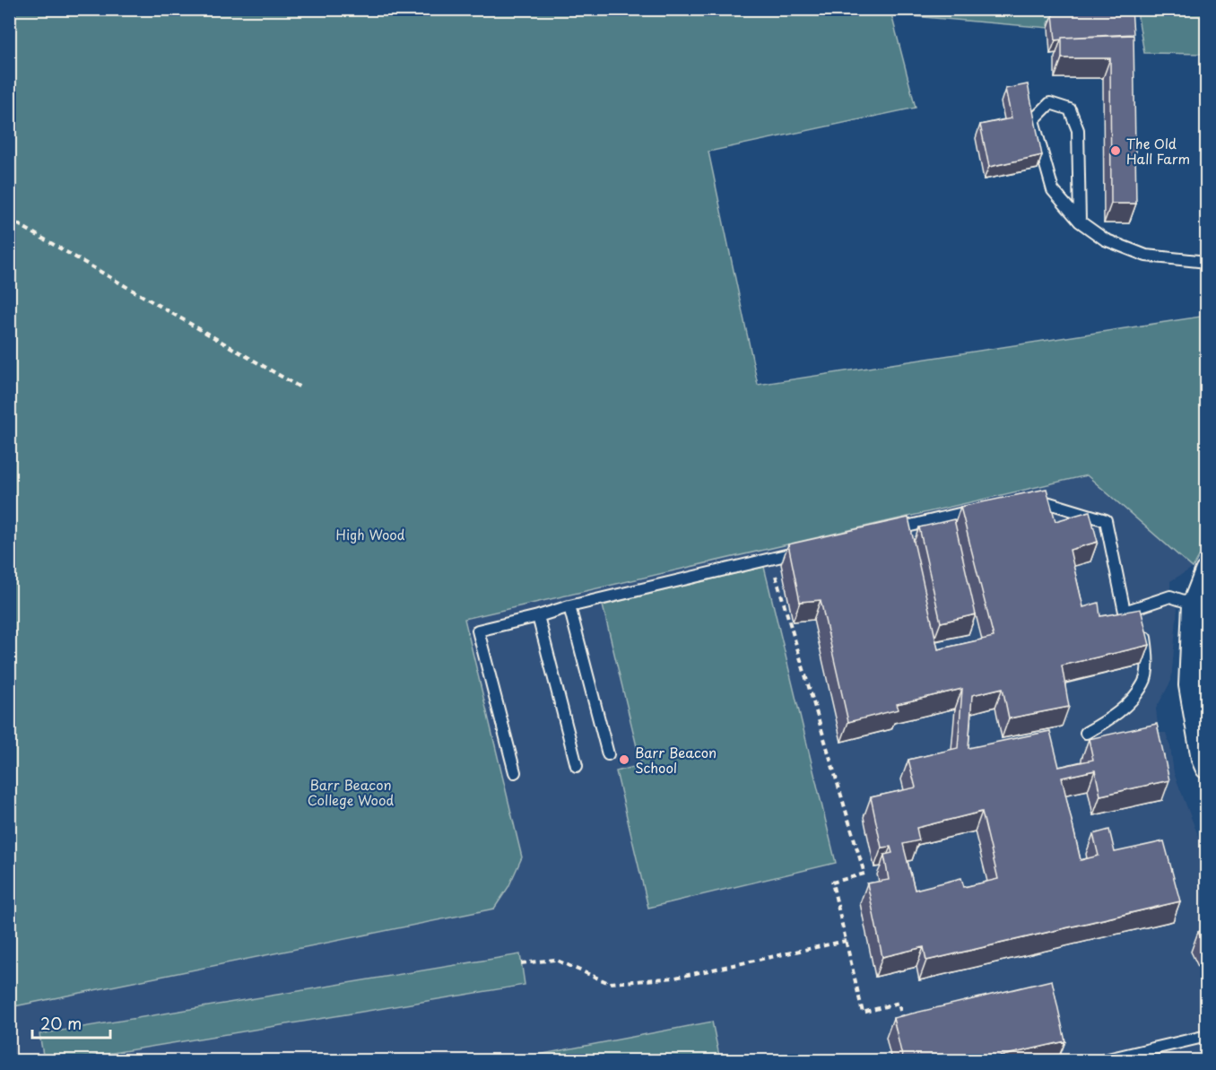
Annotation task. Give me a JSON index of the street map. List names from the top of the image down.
{
  "parks": ["High Wood", "Barr Beacon College Wood"],
  "places": ["The Old Hall Farm", "Barr Beacon School"],
  "scale_bar": "20 m"
}
